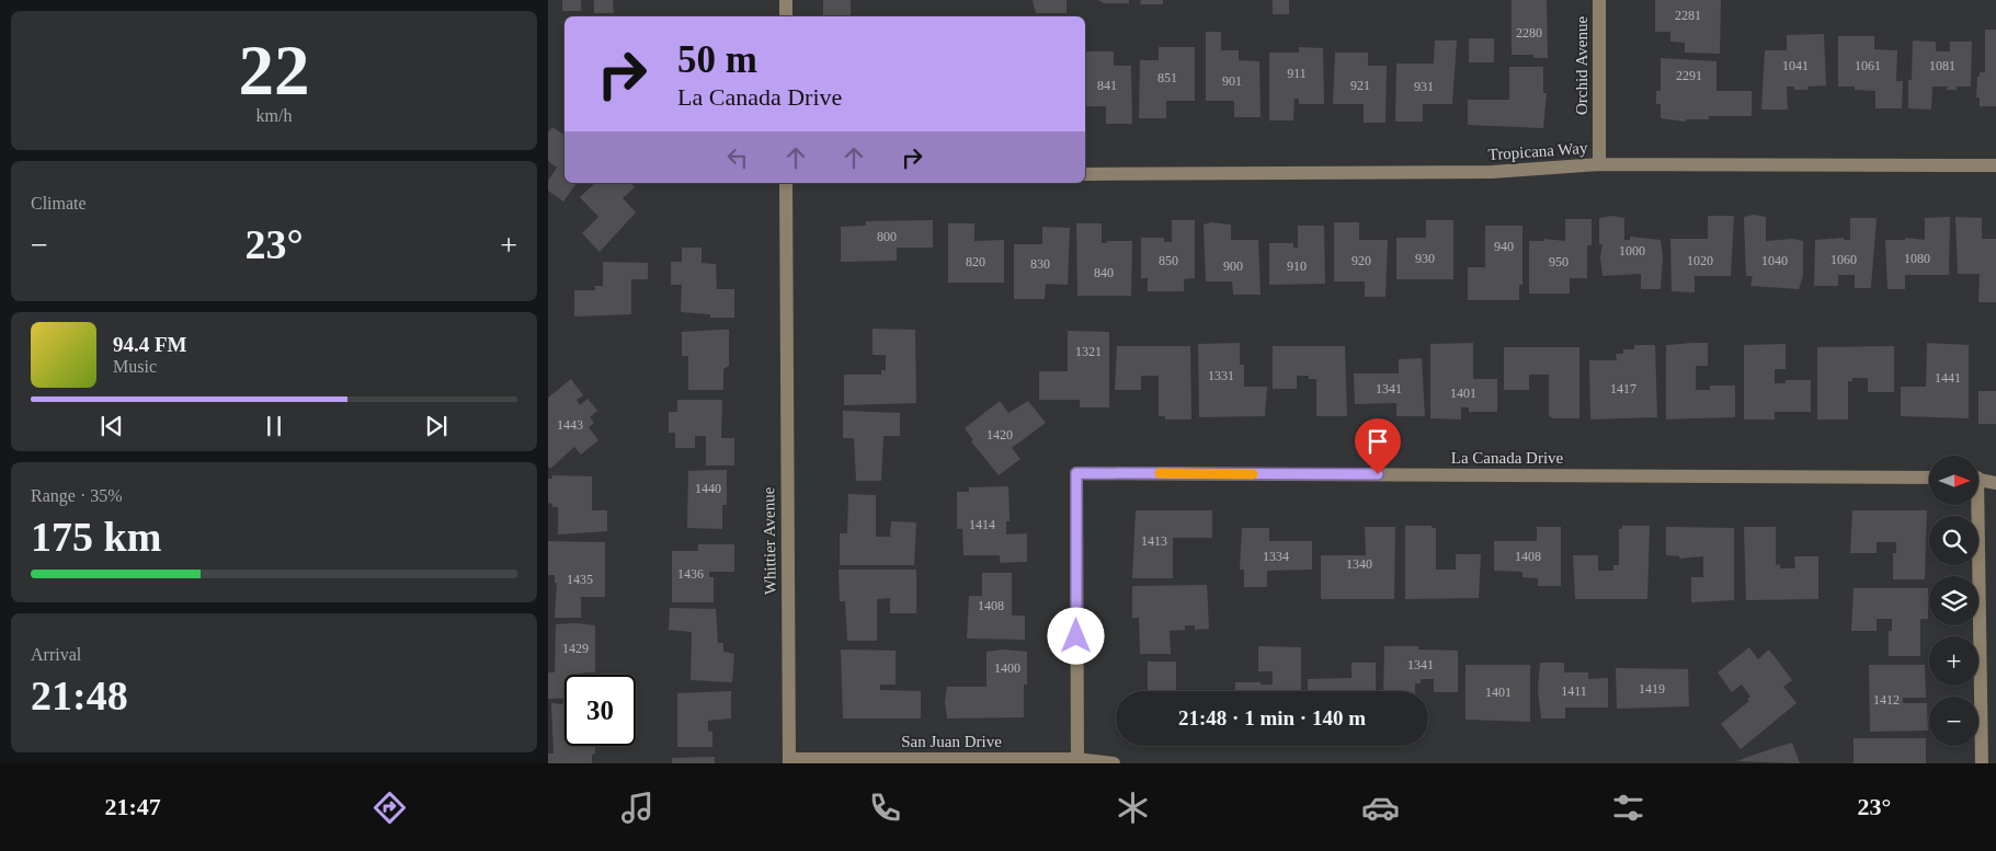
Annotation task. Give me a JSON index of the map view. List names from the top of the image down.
{
  "streets": {
    "street": [
      "Orchid Avenue",
      "Tropicana Way",
      "La Canada Drive",
      "Whittier Avenue",
      "San Juan Drive"
    ]
  },
  "crossings": [
    ["Orchid Avenue", "Tropicana Way"],
    ["La Canada Drive", "San Juan Drive"],
    ["Whittier Avenue", "San Juan Drive"]
  ],
  "house_numbers": [
    "2281",
    "2280",
    "1041",
    "1061",
    "1081",
    "911",
    "2291",
    "851",
    "901",
    "841",
    "921",
    "931",
    "800",
    "940",
    "1000",
    "930",
    "1080",
    "1060",
    "850",
    "920",
    "1020",
    "1040",
    "820",
    "950",
    "830",
    "900",
    "910",
    "840",
    "1321",
    "1331",
    "1441",
    "1341",
    "1417",
    "1401",
    "1443",
    "1420",
    "1440",
    "1414",
    "1413",
    "1334",
    "1408",
    "1340",
    "1436",
    "1435",
    "1408",
    "1429",
    "1341",
    "1400",
    "1419",
    "1411",
    "1401",
    "1412"
  ],
  "north": "right",
  "page": {
    "tile": [
      ["22", "km/h"],
      "Climate",
      ["Range · 35%", "175 km"],
      ["Arrival", "21:48"]
    ],
    "turn": ["50 m", "La Canada Drive"],
    "heat": ["−", "23°", "+"],
    "song": ["94.4 FM", "Music"],
    "map_buttons": ["+", "−"],
    "limit": "30",
    "trip": "21:48 · 1 min · 140 m",
    "tabs": ["21:47", "23°"]
  }
}
